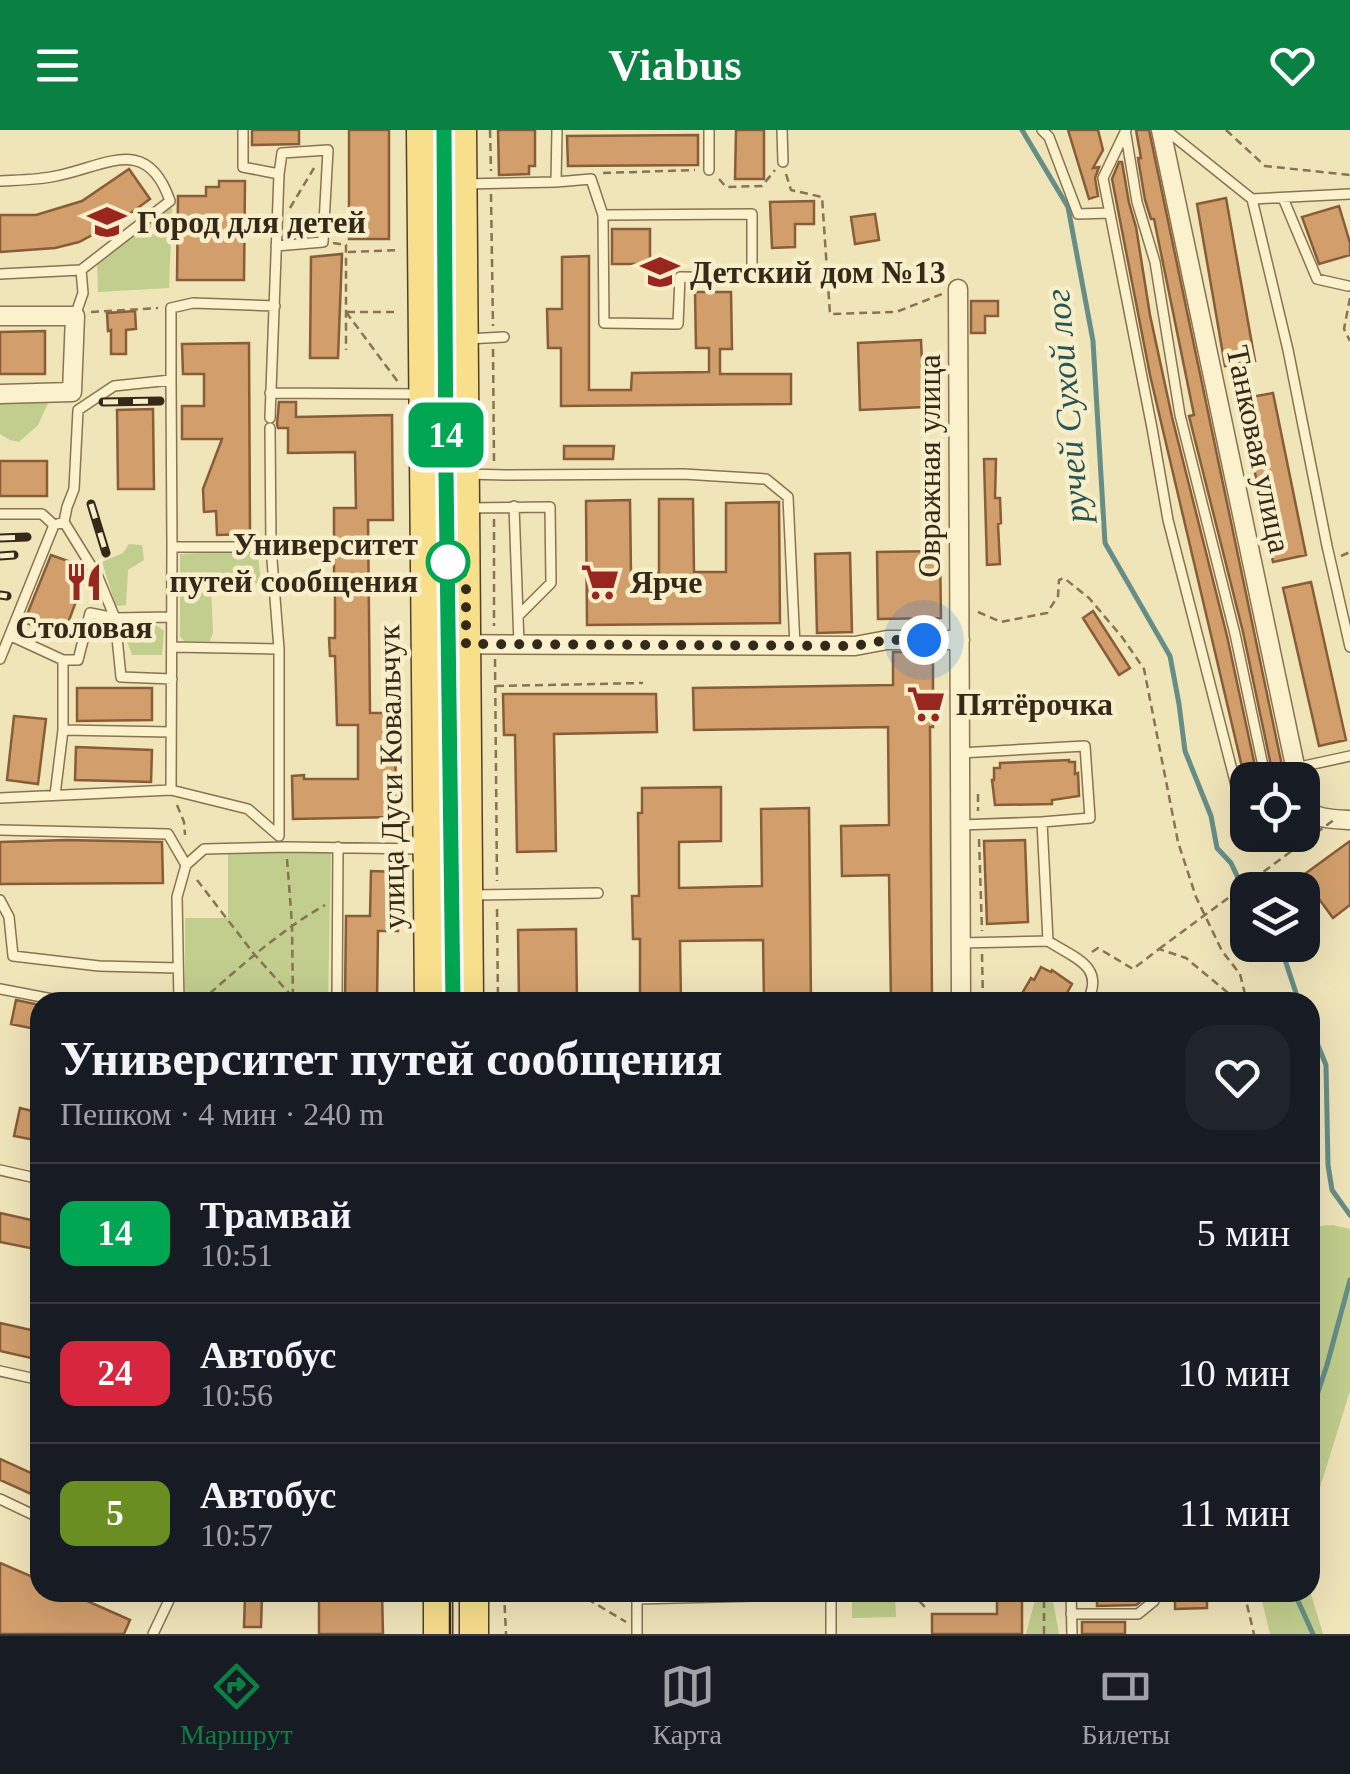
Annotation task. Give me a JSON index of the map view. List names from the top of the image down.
{
  "streets": {
    "main road": ["улица Дуси Ковальчук"],
    "street": ["Танковая улица", "Овражная улица"]
  },
  "water": ["ручей Сухой лог"],
  "places": {
    "school or university": ["Город для детей", "Детский дом №13"],
    "other": ["Университет путей сообщения"],
    "restaurant": ["Столовая"],
    "supermarket": ["Ярче", "Пятёрочка"]
  },
  "lines": ["tram line 14"],
  "page": {
    "header": "Viabus",
    "on_map": "14",
    "heading": ["Университет путей сообщения", "Пешком · 4 мин · 240 m"],
    "list": [
      {
        "mark": "14",
        "name": "Трамвай",
        "note": "10:51",
        "value": "5 мин"
      },
      {
        "mark": "24",
        "name": "Автобус",
        "note": "10:56",
        "value": "10 мин"
      },
      {
        "mark": "5",
        "name": "Автобус",
        "note": "10:57",
        "value": "11 мин"
      }
    ],
    "tabs": ["Маршрут", "Карта", "Билеты"]
  }
}
